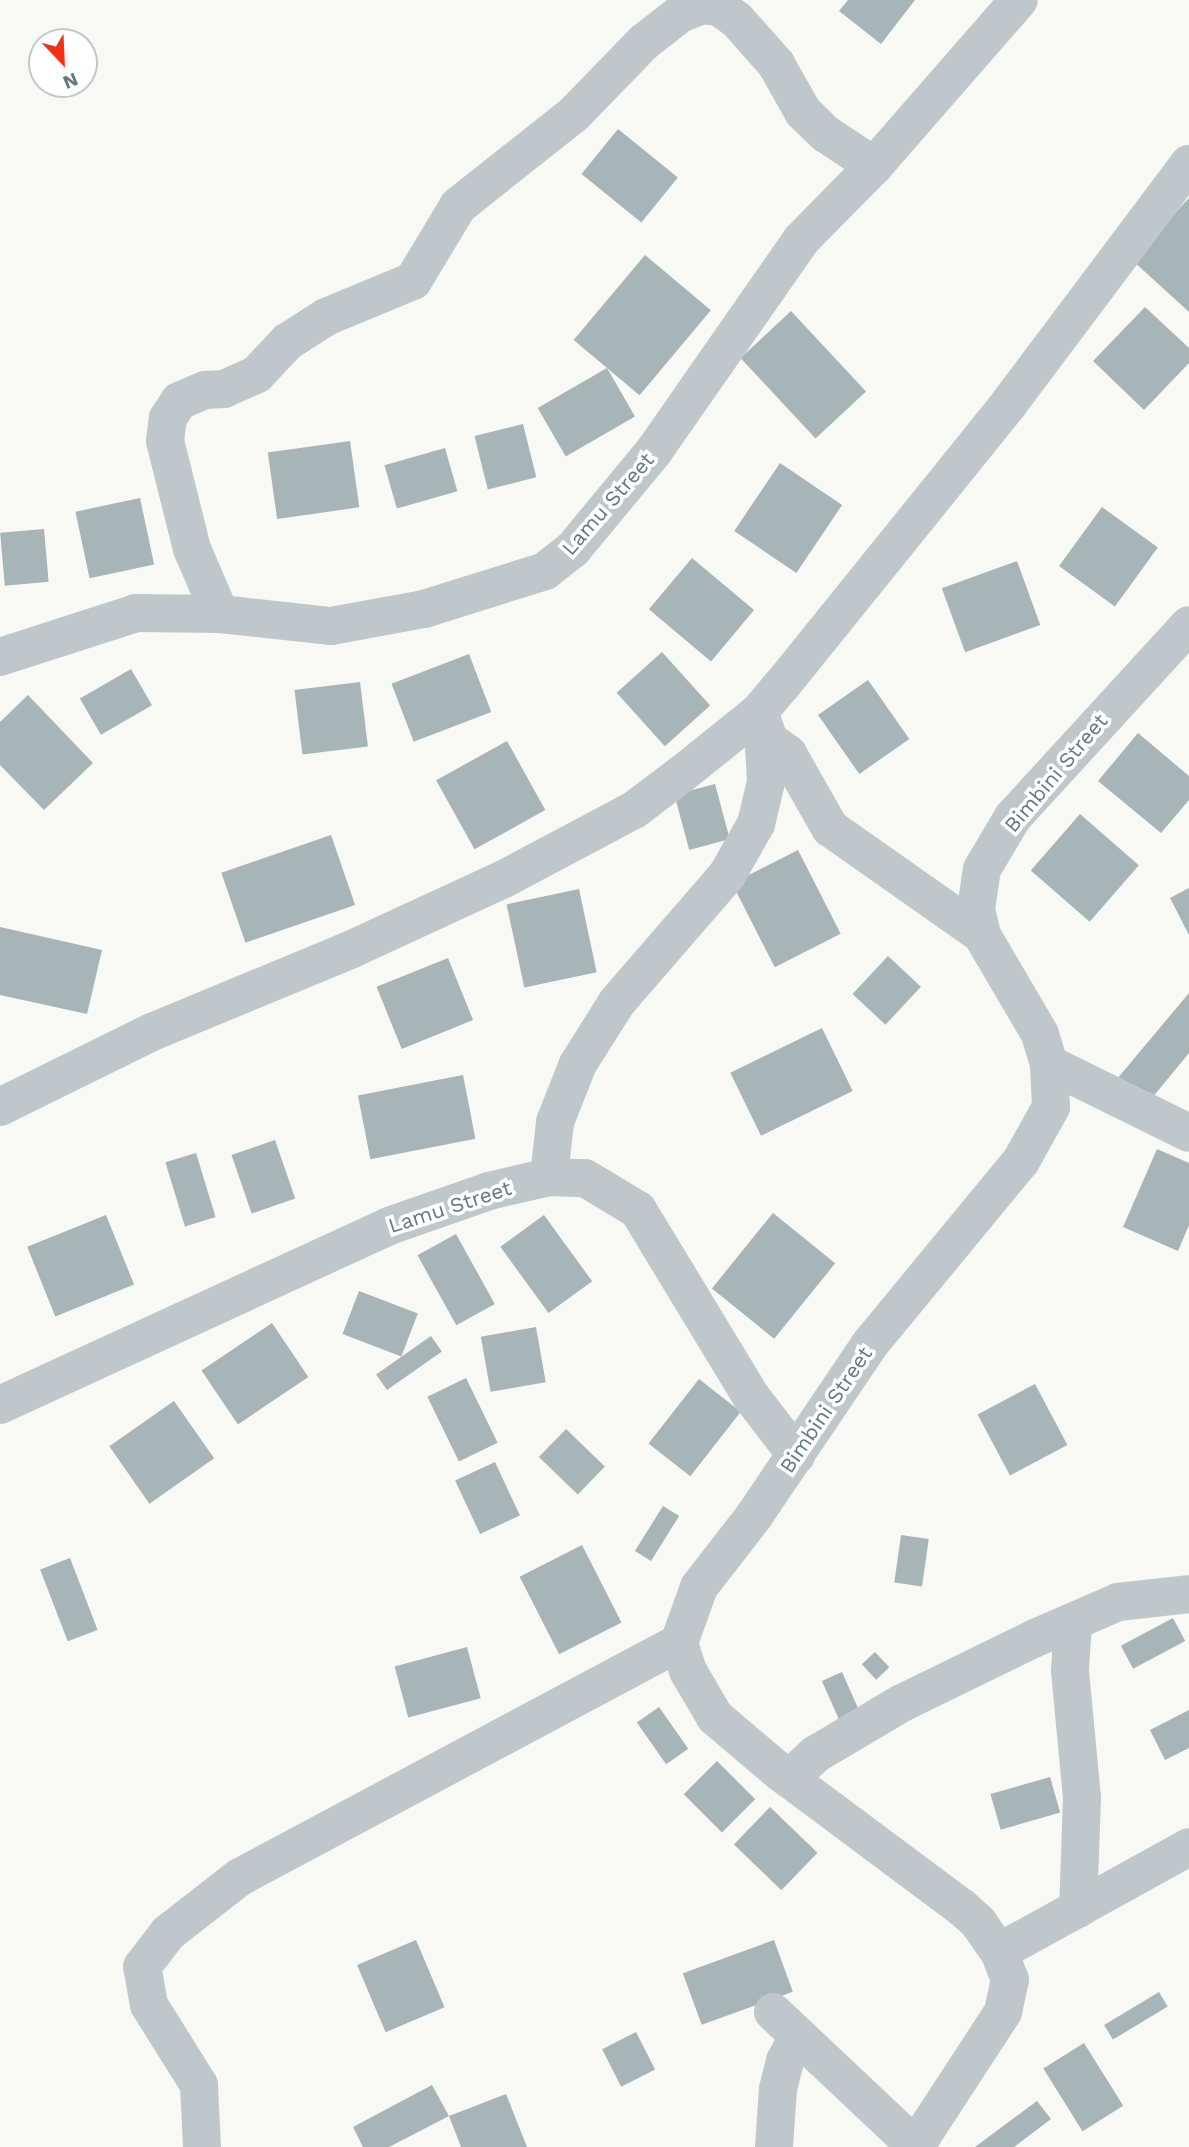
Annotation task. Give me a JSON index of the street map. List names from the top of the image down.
{
  "streets": {
    "street": ["Lamu Street", "Bimbini Street"]
  },
  "crossings": [
    ["Lamu Street", "Bimbini Street"]
  ],
  "north": "bottom right"
}
